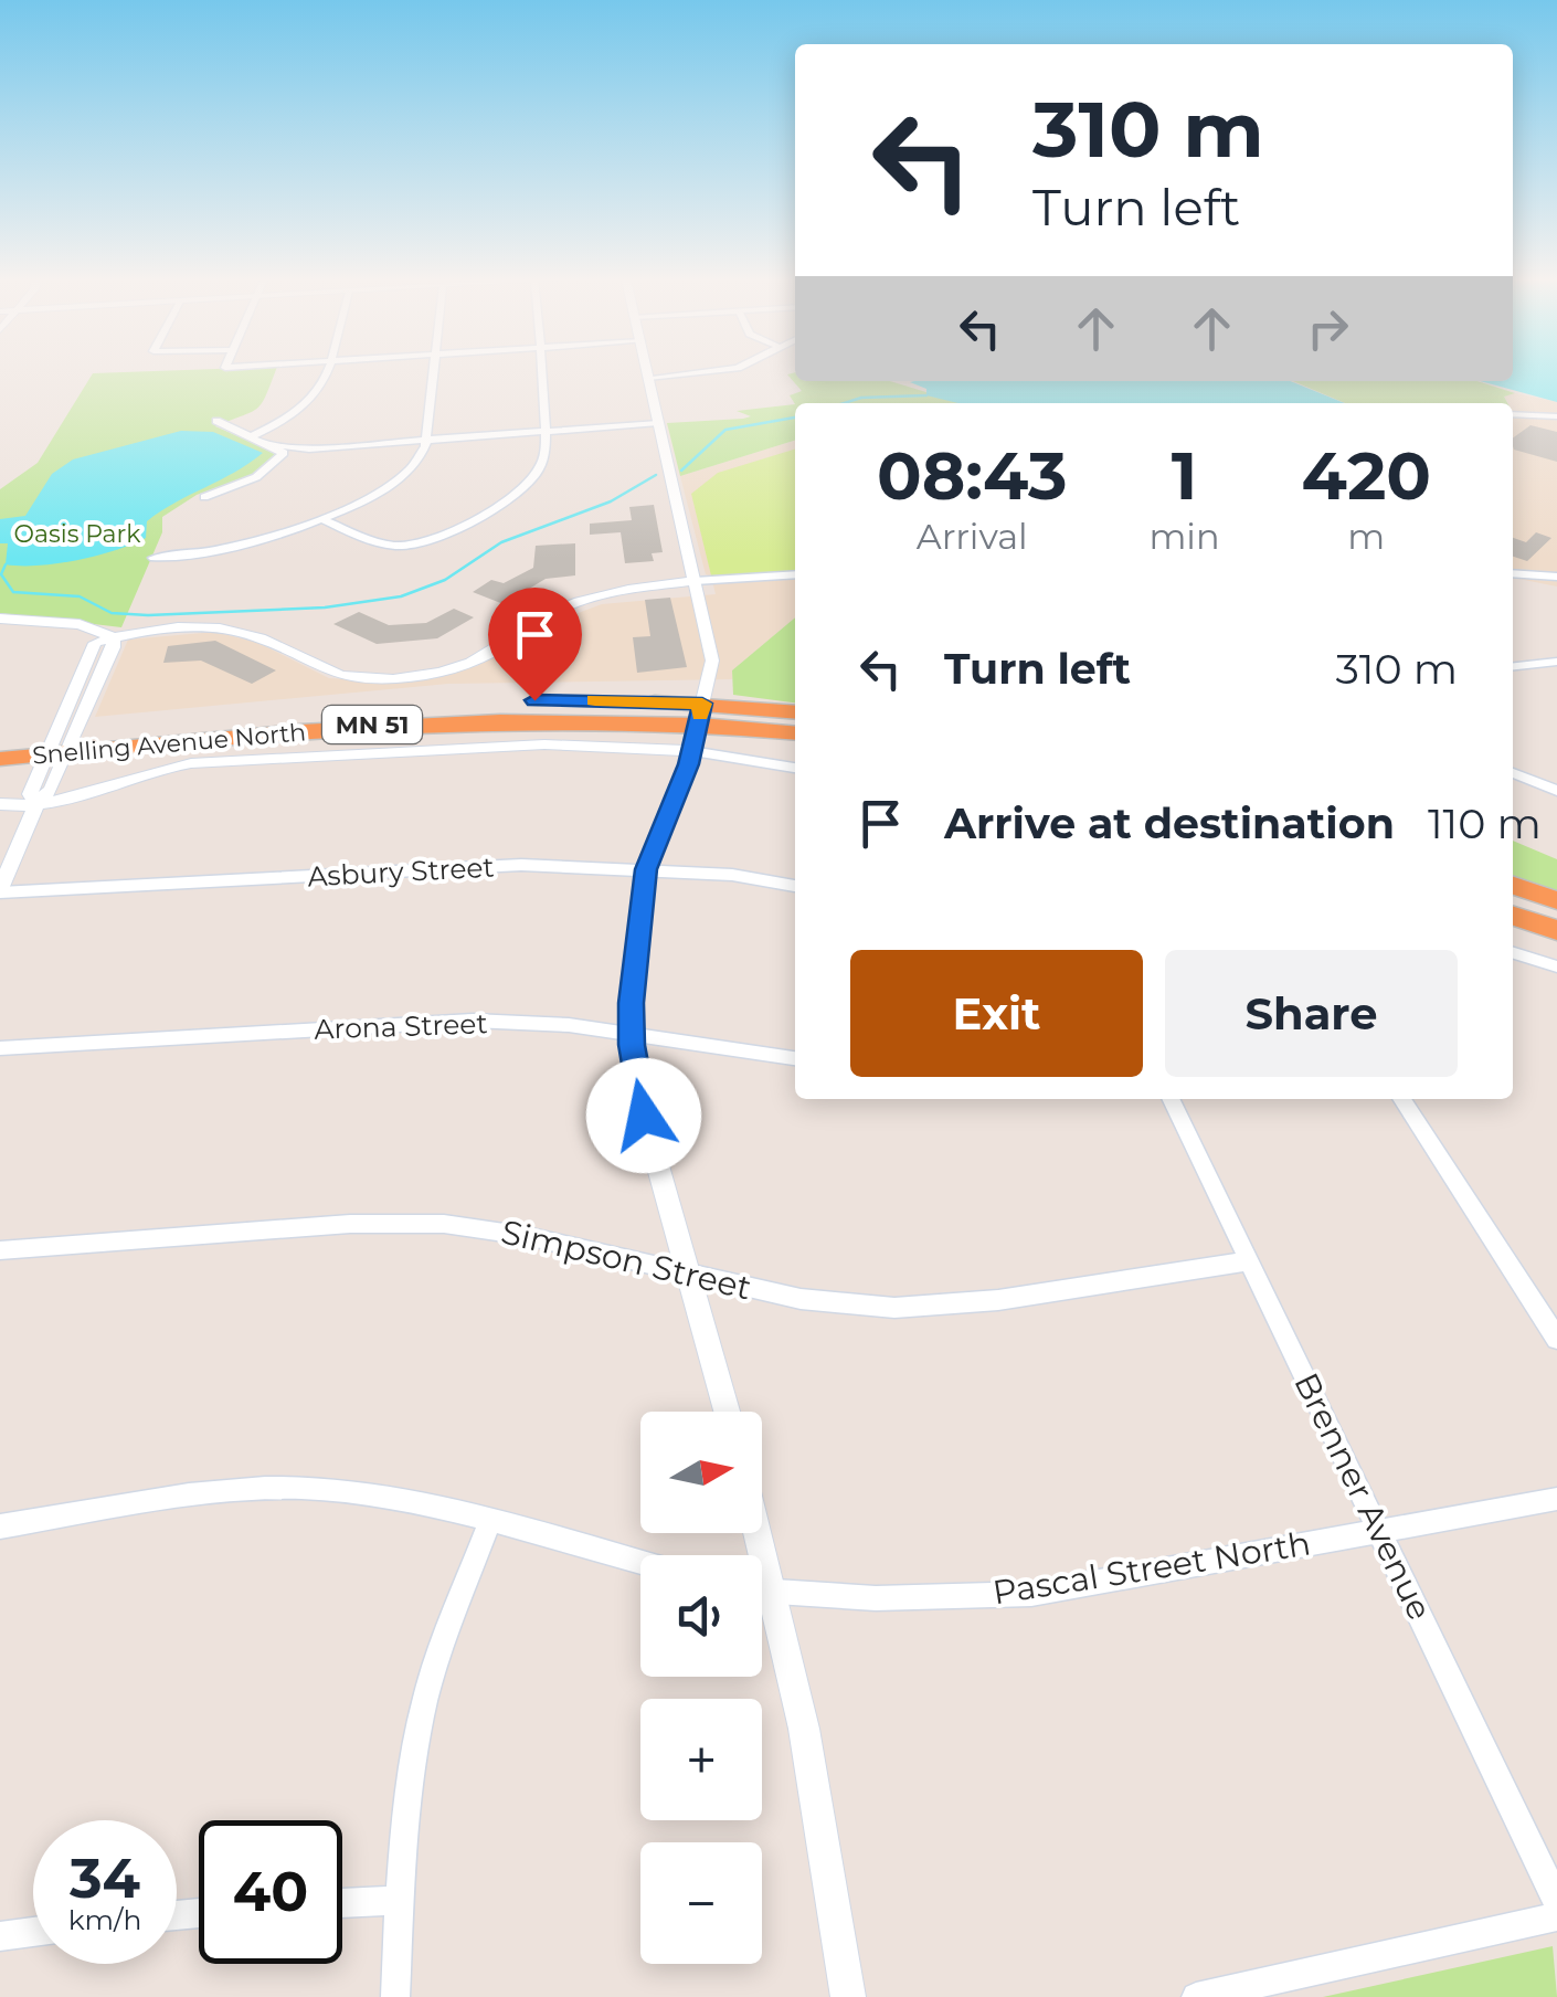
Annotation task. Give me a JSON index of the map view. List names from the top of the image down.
{
  "streets": {
    "highway": ["MN 51", "Snelling Avenue North"],
    "street": [
      "Asbury Street",
      "Arona Street",
      "Simpson Street",
      "Brenner Avenue",
      "Pascal Street North"
    ]
  },
  "crossings": [
    ["Simpson Street", "Brenner Avenue"],
    ["Brenner Avenue", "Pascal Street North"]
  ],
  "parks": ["Oasis Park"],
  "north": "right",
  "page": {
    "turn": ["310 m", "Turn left"],
    "eta": [
      "08:43",
      "Arrival",
      "1",
      "min",
      "420",
      "m"
    ],
    "list": [
      {
        "name": "Turn left",
        "value": "310 m"
      },
      {
        "name": "Arrive at destination",
        "value": "110 m"
      }
    ],
    "buttons": ["Exit", "Share"],
    "map_buttons": ["+", "−"],
    "speed": "34 km/h",
    "limit": "40"
  }
}
